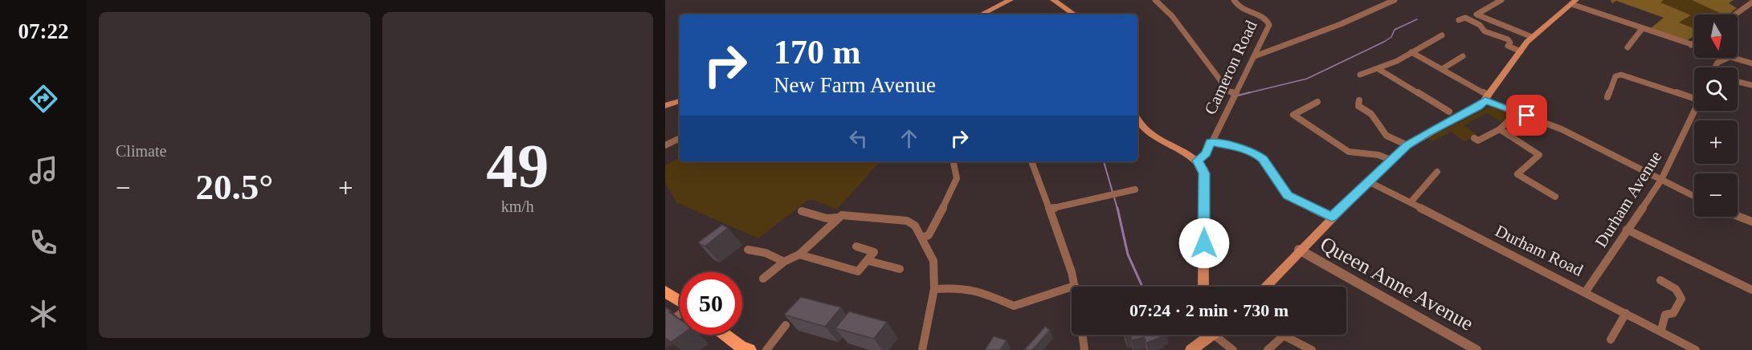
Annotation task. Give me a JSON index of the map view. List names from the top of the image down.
{
  "streets": {
    "street": [
      "Cameron Road",
      "Durham Avenue",
      "Durham Road",
      "Queen Anne Avenue"
    ]
  },
  "crossings": [
    ["Durham Avenue", "Durham Road"]
  ],
  "north": "bottom",
  "page": {
    "tabs": "07:22",
    "tile": [
      "Climate",
      ["49", "km/h"]
    ],
    "map_buttons": ["+", "−"],
    "turn": ["170 m", "New Farm Avenue"],
    "heat": ["−", "20.5°", "+"],
    "limit": "50",
    "trip": "07:24 · 2 min · 730 m"
  }
}
